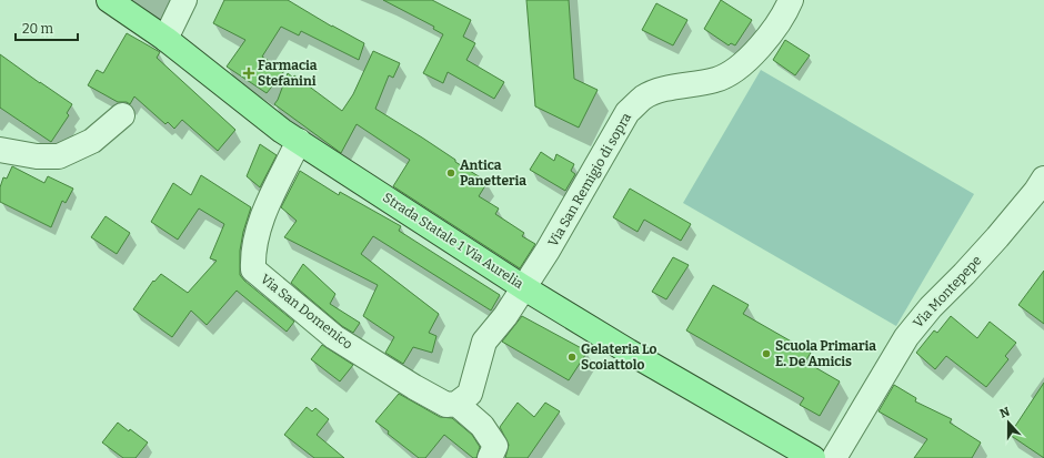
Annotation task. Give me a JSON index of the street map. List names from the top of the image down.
{
  "streets": {
    "main road": ["Strada Statale 1 Via Aurelia"],
    "street": ["Via San Remigio di sopra", "Via Montepepe", "Via San Domenico"]
  },
  "crossings": [
    ["Via San Remigio di sopra", "Strada Statale 1 Via Aurelia"],
    ["Via San Remigio di sopra", "Via San Domenico"],
    ["Strada Statale 1 Via Aurelia", "Via San Domenico"]
  ],
  "places": {
    "health": ["Farmacia Stefanini"],
    "other": ["Antica Panetteria", "Scuola Primaria E. De Amicis", "Gelateria Lo Scoiattolo"]
  },
  "scale_bar": "20 m",
  "north": "top"
}
